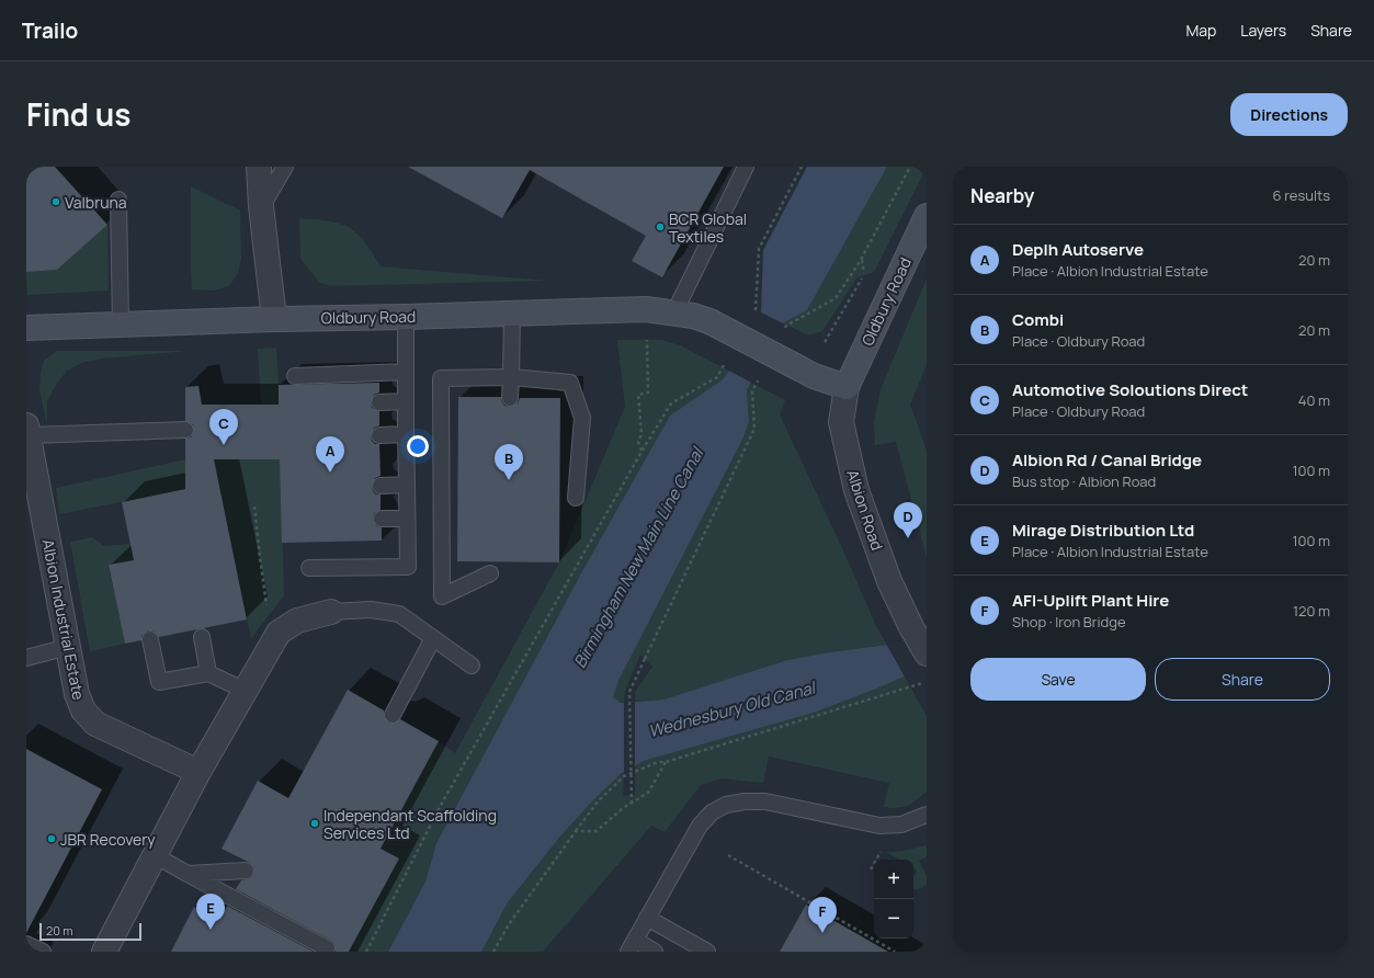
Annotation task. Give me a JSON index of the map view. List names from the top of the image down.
{
  "streets": {
    "main road": ["Oldbury Road"],
    "street": ["Albion Road", "Albion Industrial Estate"]
  },
  "crossings": [
    ["Oldbury Road", "Albion Road"]
  ],
  "water": ["Birmingham New Main Line Canal", "Wednesbury Old Canal"],
  "places": [
    "Valbruna",
    "BCR Global Textiles",
    "Independant Scaffolding Services Ltd",
    "JBR Recovery"
  ],
  "scale_bar": "20 m",
  "page": {
    "header": "Trailo",
    "nav": ["Map", "Layers", "Share"],
    "title": "Find us",
    "buttons": [
      "Directions",
      ["Save", "Share"]
    ],
    "heading": ["Nearby", "6 results"],
    "list": [
      {
        "mark": "A",
        "name": "Deplh Autoserve",
        "note": "Place · Albion Industrial Estate",
        "value": "20 m"
      },
      {
        "mark": "B",
        "name": "Combi",
        "note": "Place · Oldbury Road",
        "value": "20 m"
      },
      {
        "mark": "C",
        "name": "Automotive Soloutions Direct",
        "note": "Place · Oldbury Road",
        "value": "40 m"
      },
      {
        "mark": "D",
        "name": "Albion Rd / Canal Bridge",
        "note": "Bus stop · Albion Road",
        "value": "100 m"
      },
      {
        "mark": "E",
        "name": "Mirage Distribution Ltd",
        "note": "Place · Albion Industrial Estate",
        "value": "100 m"
      },
      {
        "mark": "F",
        "name": "AFI-Uplift Plant Hire",
        "note": "Shop · Iron Bridge",
        "value": "120 m"
      }
    ],
    "pins": [
      "C",
      "A",
      "B",
      "D",
      "E",
      "F"
    ],
    "map_buttons": ["+", "−"],
    "scale": "20 m"
  }
}
